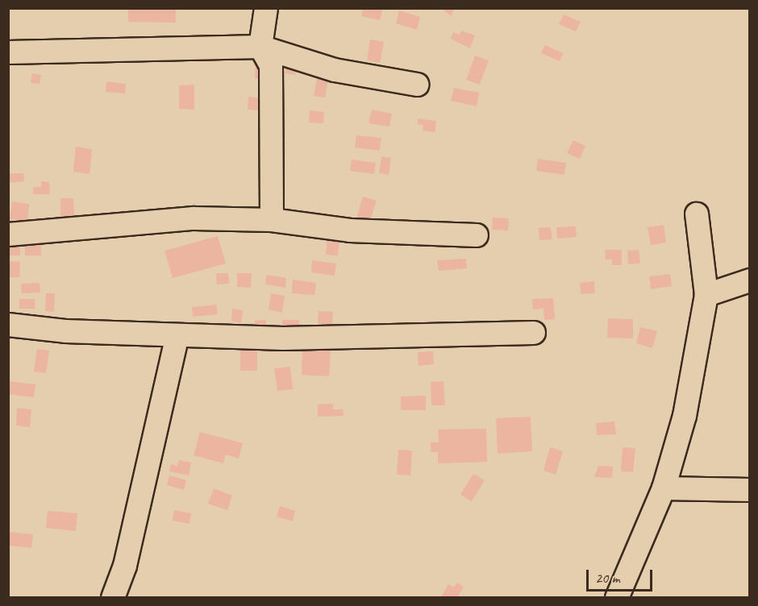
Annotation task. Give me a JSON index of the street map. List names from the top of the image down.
{
  "scale_bar": "20 m"
}
